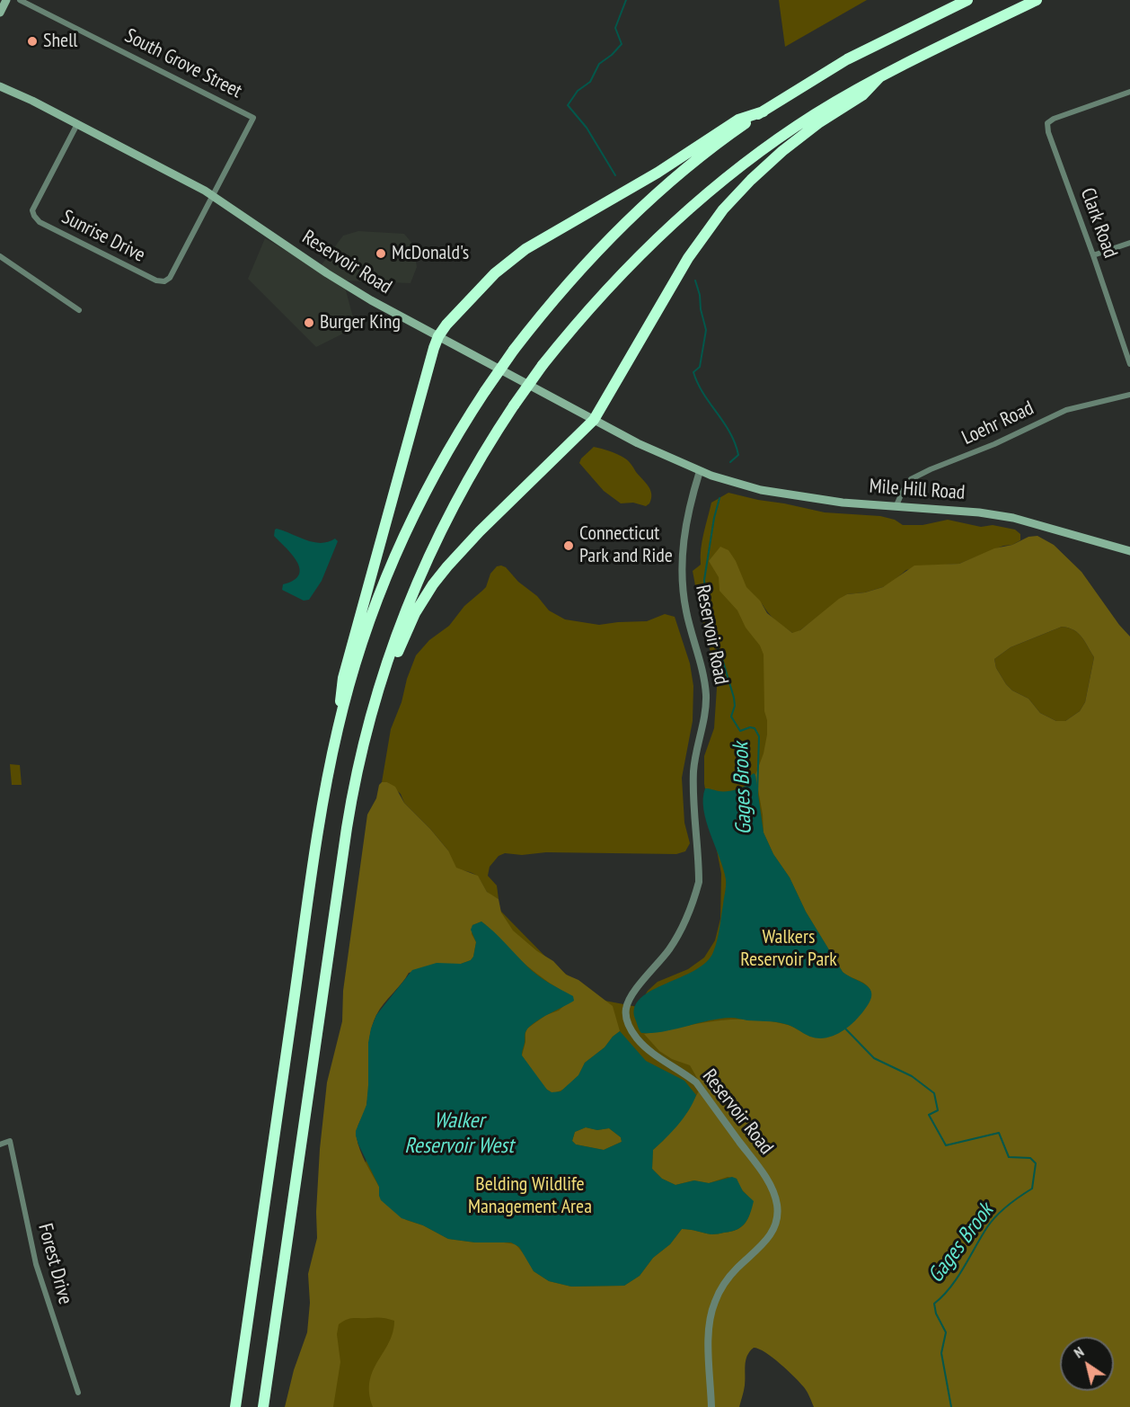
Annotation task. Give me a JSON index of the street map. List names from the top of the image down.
{
  "streets": {
    "main road": ["Reservoir Road", "Mile Hill Road"],
    "street": [
      "South Grove Street",
      "Clark Road",
      "Sunrise Drive",
      "Loehr Road",
      "Forest Drive"
    ]
  },
  "crossings": [
    ["South Grove Street", "Sunrise Drive"],
    ["South Grove Street", "Reservoir Road"],
    ["Sunrise Drive", "Reservoir Road"],
    ["Reservoir Road", "Mile Hill Road"],
    ["Loehr Road", "Mile Hill Road"]
  ],
  "water": ["Gages Brook", "Walker Reservoir West"],
  "parks": ["Walkers Reservoir Park", "Belding Wildlife Management Area"],
  "places": [
    "Shell",
    "McDonald's",
    "Burger King",
    "Connecticut Park and Ride"
  ],
  "north": "top left"
}
